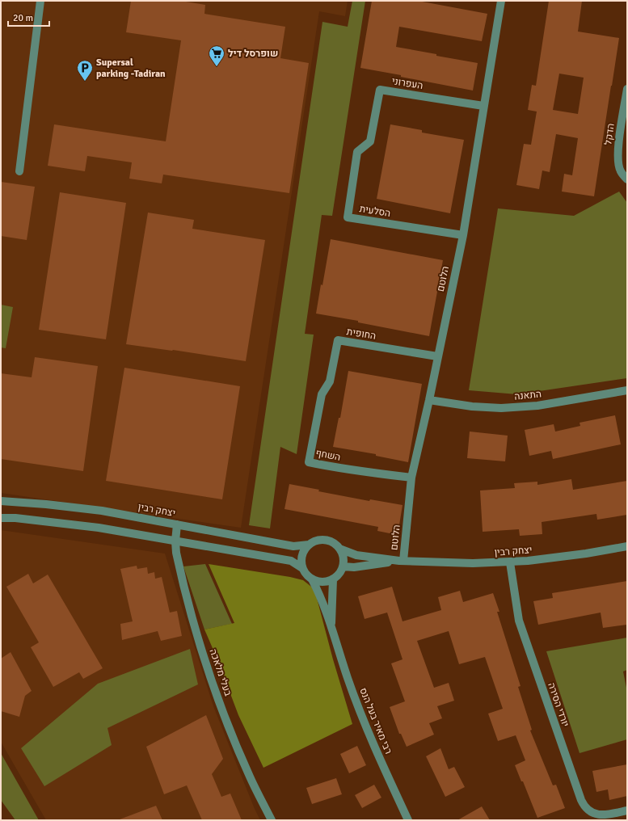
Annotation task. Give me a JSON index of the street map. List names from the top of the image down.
{
  "streets": {
    "street": [
      "העפרוני",
      "הדקל",
      "הסלעית",
      "הלוטם",
      "החופית",
      "התאנה",
      "השחף",
      "יצחק רבין",
      "בעלי מלאכה",
      "יורדי הסירה",
      "רבי מאיר בעל הנס"
    ]
  },
  "crossings": [
    ["העפרוני", "הסלעית"],
    ["העפרוני", "הלוטם"],
    ["הסלעית", "הלוטם"],
    ["הלוטם", "החופית"],
    ["הלוטם", "התאנה"],
    ["הלוטם", "השחף"],
    ["הלוטם", "יצחק רבין"],
    ["החופית", "השחף"],
    ["יצחק רבין", "בעלי מלאכה"],
    ["יצחק רבין", "יורדי הסירה"],
    ["יצחק רבין", "רבי מאיר בעל הנס"]
  ],
  "places": {
    "supermarket": ["שופרסל דיל"],
    "parking": ["Supersal parking -Tadiran"]
  },
  "scale_bar": "20 m"
}
